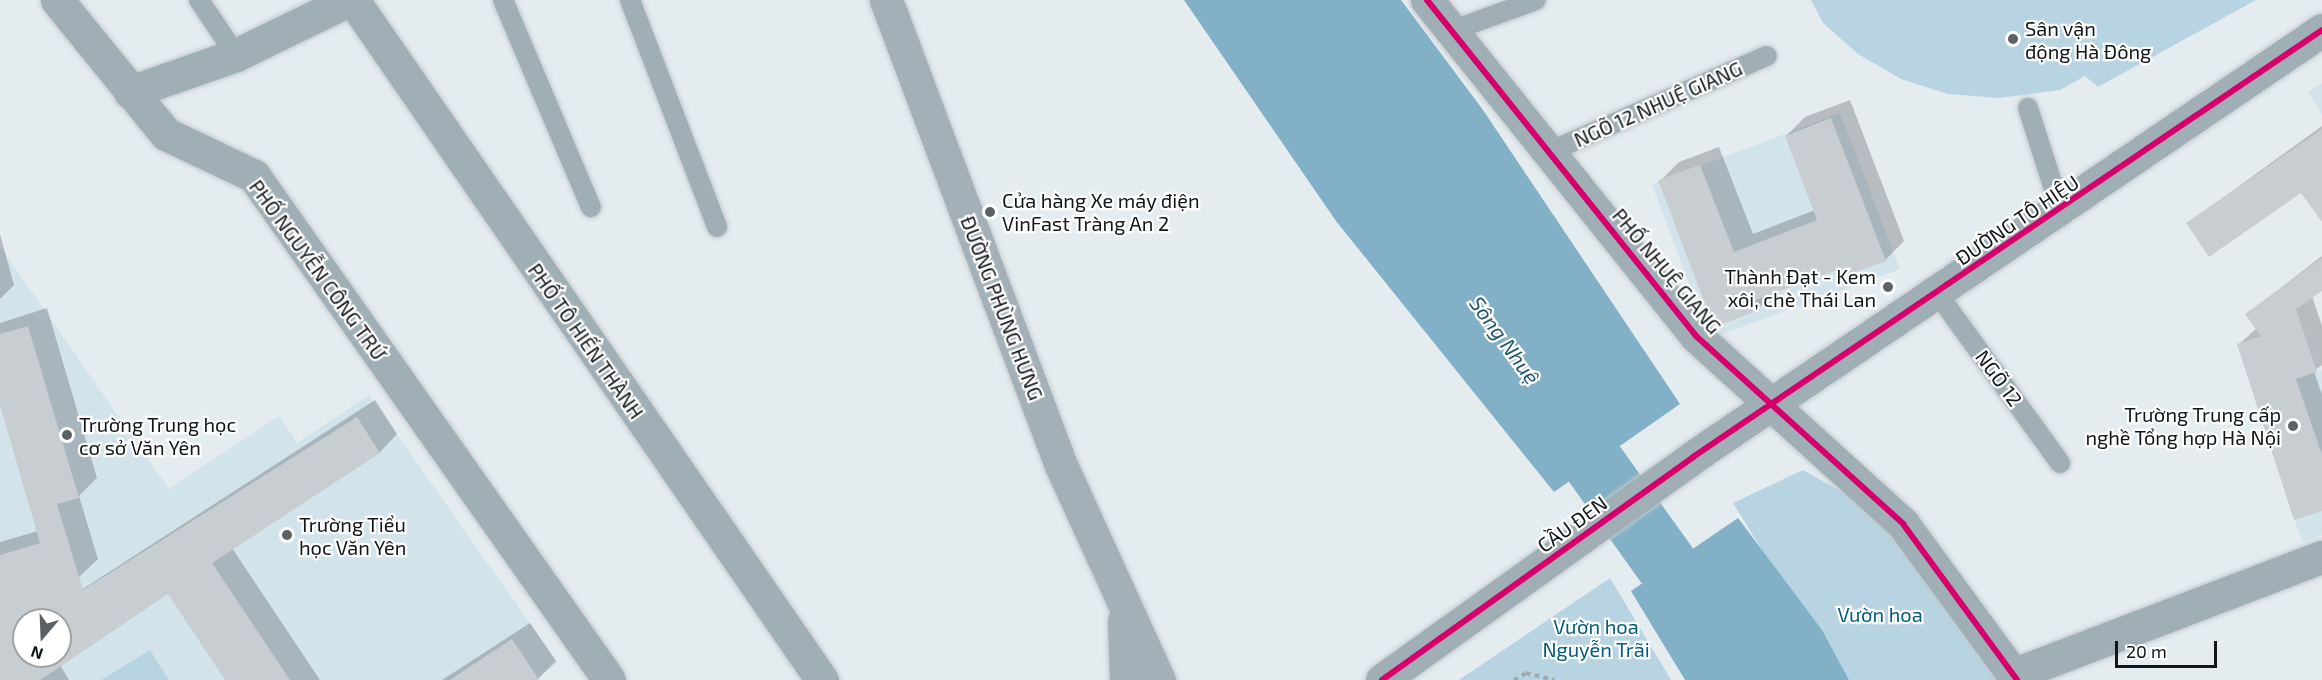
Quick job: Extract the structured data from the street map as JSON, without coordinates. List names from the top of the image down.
{
  "streets": {
    "main road": ["ĐƯỜNG PHÙNG HƯNG"],
    "street": [
      "ĐƯỜNG TÔ HIỆU",
      "PHỐ NGUYỄN CÔNG TRỨ",
      "PHỐ NHUỆ GIANG",
      "PHỐ TÔ HIẾN THÀNH",
      "CẦU ĐEN"
    ],
    "lane": ["NGÕ 12 NHUỆ GIANG", "NGÕ 12"]
  },
  "crossings": [
    ["NGÕ 12 NHUỆ GIANG", "PHỐ NHUỆ GIANG"],
    ["ĐƯỜNG TÔ HIỆU", "PHỐ NHUỆ GIANG"],
    ["ĐƯỜNG TÔ HIỆU", "NGÕ 12"],
    ["ĐƯỜNG TÔ HIỆU", "CẦU ĐEN"]
  ],
  "water": ["Sông Nhuệ"],
  "parks": ["Vườn hoa", "Vườn hoa Nguyễn Trãi"],
  "places": [
    "Sân vận động Hà Đông",
    "Cửa hàng Xe máy điện VinFast Tràng An 2",
    "Thành Đạt - Kem xôi, chè Thái Lan",
    "Trường Trung cấp nghề Tổng hợp Hà Nội",
    "Trường Trung học cơ sở Văn Yên",
    "Trường Tiểu học Văn Yên"
  ],
  "scale_bar": "20 m",
  "north": "bottom"
}
